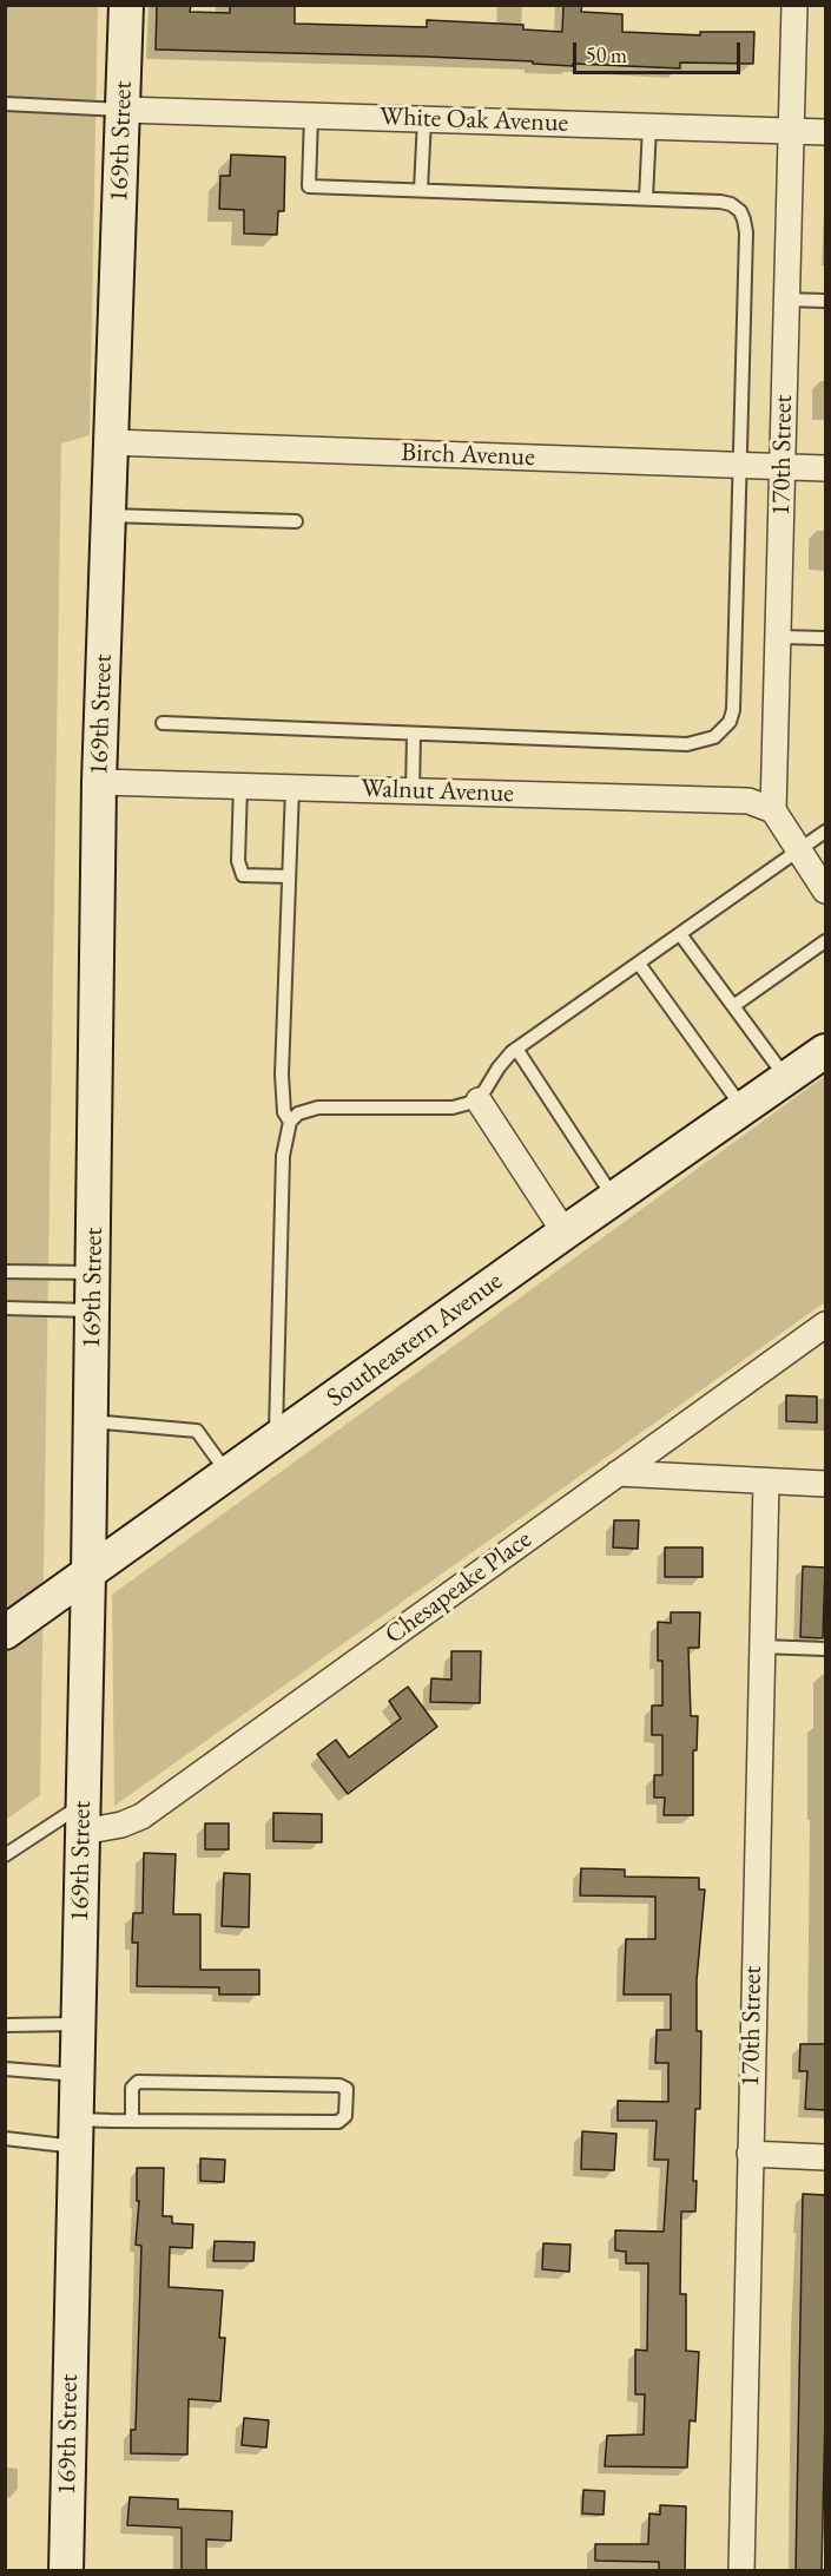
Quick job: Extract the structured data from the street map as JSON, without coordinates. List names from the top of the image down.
{
  "streets": {
    "street": [
      "White Oak Avenue",
      "169th Street",
      "Birch Avenue",
      "170th Street",
      "Walnut Avenue",
      "Southeastern Avenue",
      "Chesapeake Place"
    ]
  },
  "crossings": [
    ["White Oak Avenue", "169th Street"],
    ["White Oak Avenue", "170th Street"],
    ["169th Street", "Birch Avenue"],
    ["169th Street", "Walnut Avenue"],
    ["169th Street", "Southeastern Avenue"],
    ["169th Street", "Chesapeake Place"],
    ["Birch Avenue", "170th Street"],
    ["170th Street", "Walnut Avenue"]
  ],
  "scale_bar": "50 m"
}
